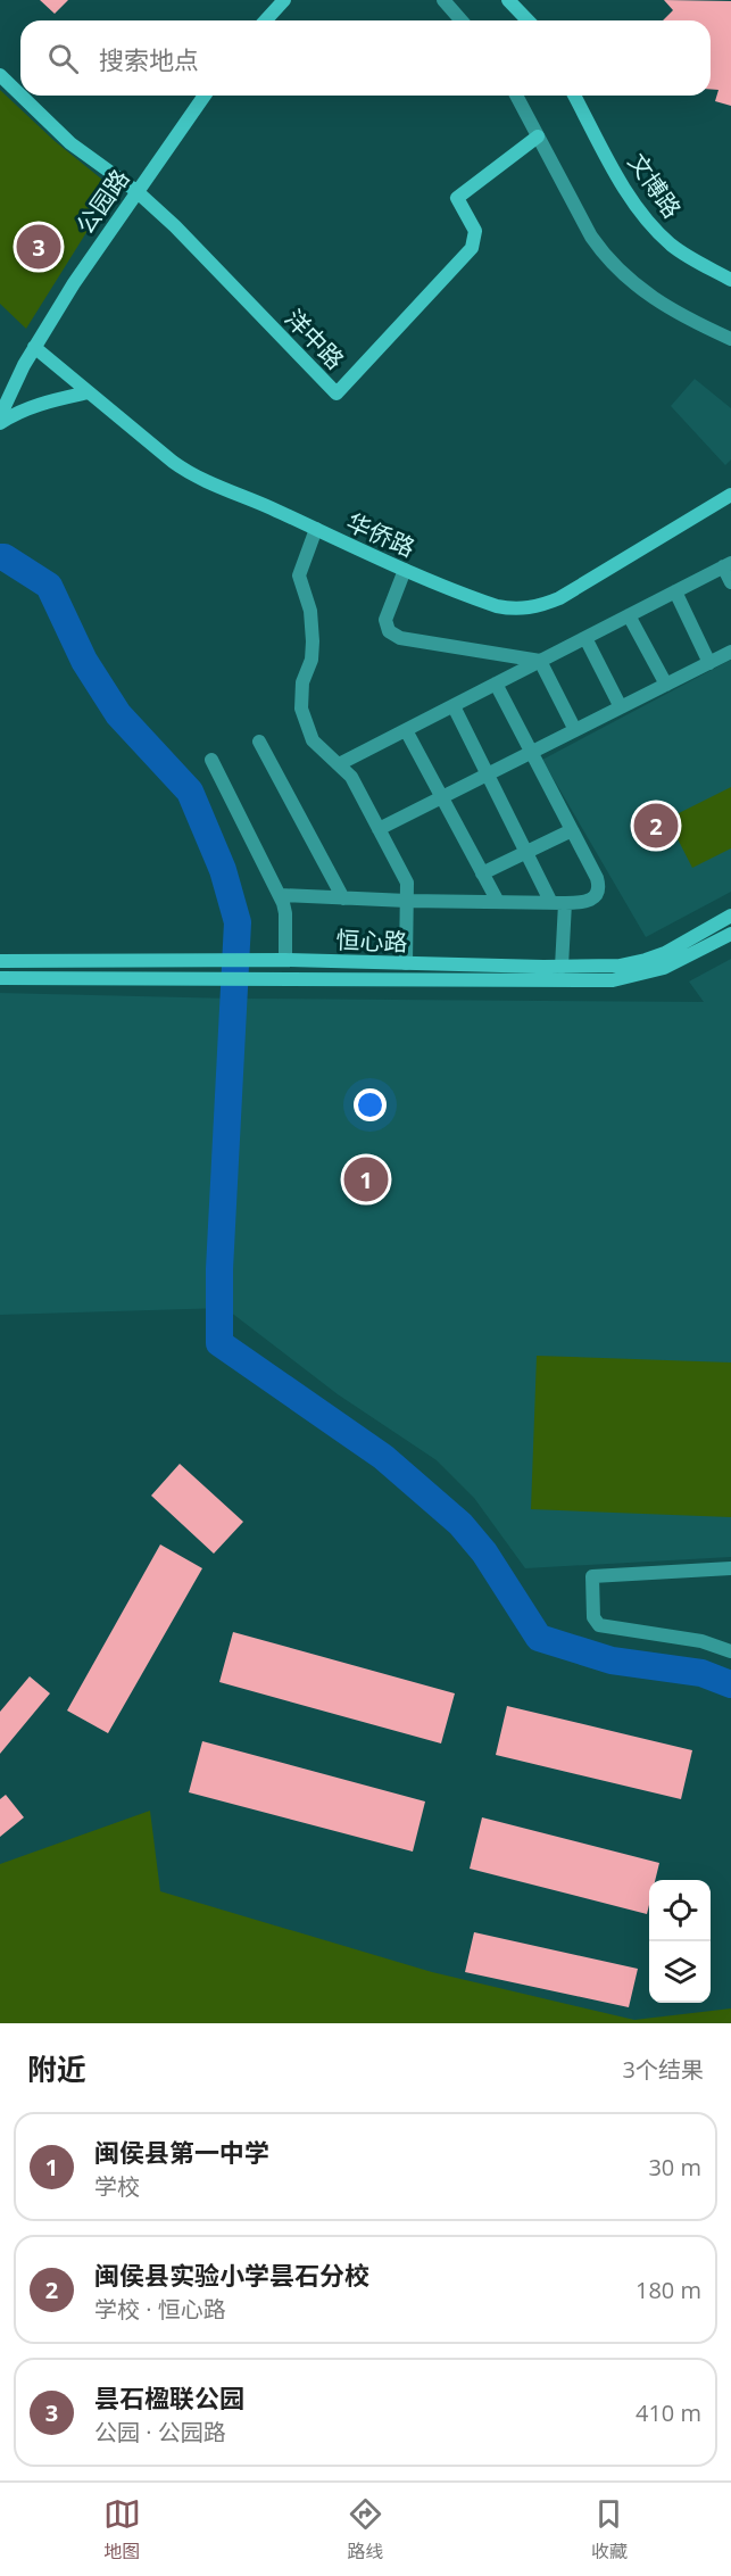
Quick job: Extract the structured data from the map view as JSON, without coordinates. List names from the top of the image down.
{
  "streets": {
    "street": [
      "文博路",
      "公园路",
      "洋中路",
      "华侨路",
      "恒心路"
    ]
  },
  "crossings": [
    ["公园路", "洋中路"],
    ["公园路", "华侨路"]
  ],
  "page": {
    "search": "搜索地点",
    "pins": ["3", "2", "1"],
    "heading": ["附近", "3个结果"],
    "list": [
      {
        "mark": "1",
        "name": "闽侯县第一中学",
        "note": "学校",
        "value": "30 m"
      },
      {
        "mark": "2",
        "name": "闽侯县实验小学昙石分校",
        "note": "学校 · 恒心路",
        "value": "180 m"
      },
      {
        "mark": "3",
        "name": "昙石楹联公园",
        "note": "公园 · 公园路",
        "value": "410 m"
      }
    ],
    "nav": ["地图", "路线", "收藏"]
  }
}
